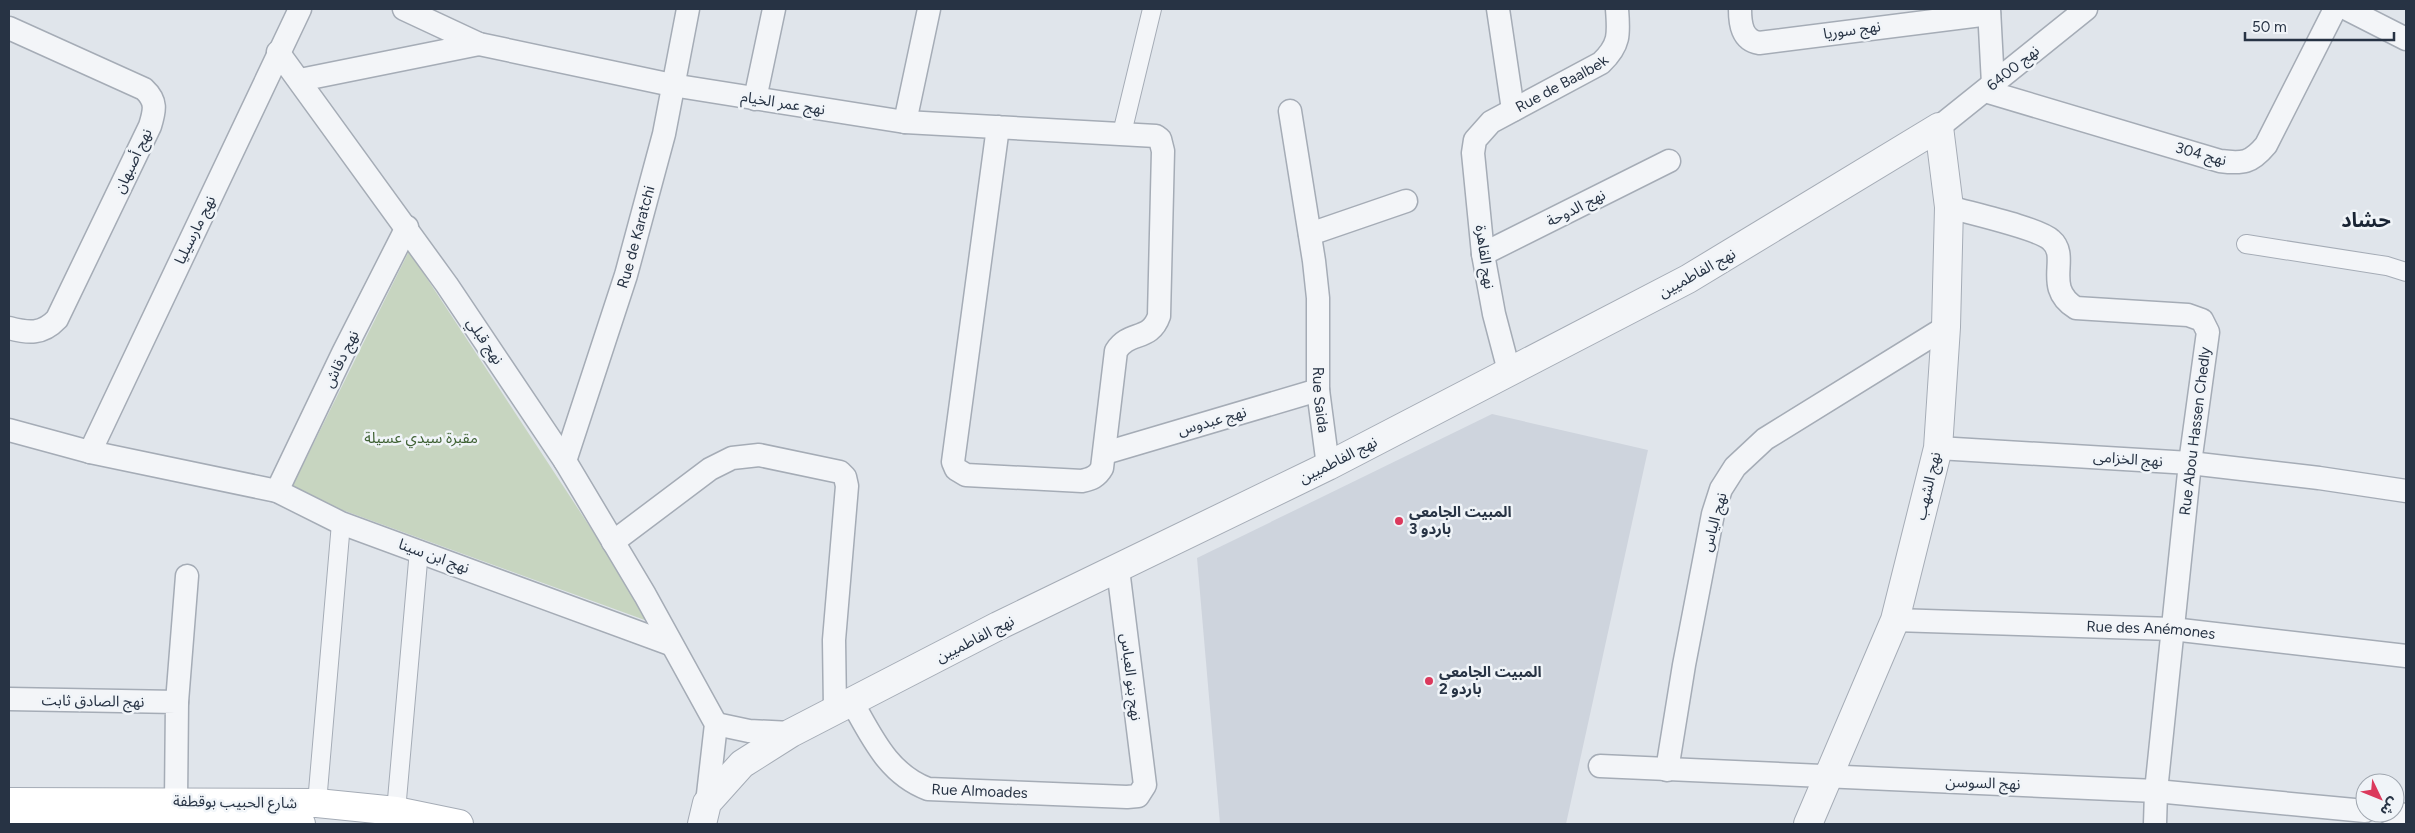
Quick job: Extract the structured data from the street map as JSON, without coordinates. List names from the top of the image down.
{
  "streets": {
    "main road": ["شارع الحبيب بوقطفة"],
    "street": [
      "نهج سوريا",
      "نهج 6400",
      "Rue de Baalbek",
      "نهج عمر الخيام",
      "نهج 304",
      "نهج أصبهان",
      "نهج الدوحة",
      "نهج مارسيليا",
      "Rue de Karatchi",
      "نهج القاهرة",
      "نهج الفاطميين",
      "نهج قبلي",
      "نهج دقاش",
      "Rue Saida",
      "نهج عبدوس",
      "Rue Abou Hassen Chedly",
      "نهج الخزامى",
      "نهج الشهب",
      "نهج الياس",
      "نهج ابن سينا",
      "Rue des Anémones",
      "نهج بنو العباس",
      "نهج الصادق ثابت",
      "نهج السوسن",
      "Rue Almoades"
    ]
  },
  "crossings": [
    ["نهج 6400", "نهج 304"],
    ["نهج 6400", "نهج الفاطميين"],
    ["نهج 6400", "نهج الشهب"],
    ["Rue de Baalbek", "نهج القاهرة"],
    ["نهج عمر الخيام", "Rue de Karatchi"],
    ["نهج عمر الخيام", "نهج عبدوس"],
    ["نهج الدوحة", "نهج القاهرة"],
    ["نهج مارسيليا", "نهج قبلي"],
    ["نهج مارسيليا", "نهج ابن سينا"],
    ["Rue de Karatchi", "نهج قبلي"],
    ["نهج القاهرة", "نهج الفاطميين"],
    ["نهج الفاطميين", "Rue Saida"],
    ["نهج الفاطميين", "نهج الشهب"],
    ["نهج الفاطميين", "نهج بنو العباس"],
    ["نهج الفاطميين", "Rue Almoades"],
    ["نهج قبلي", "نهج دقاش"],
    ["نهج قبلي", "نهج ابن سينا"],
    ["نهج دقاش", "نهج ابن سينا"],
    ["Rue Saida", "نهج عبدوس"],
    ["Rue Abou Hassen Chedly", "نهج الخزامى"],
    ["Rue Abou Hassen Chedly", "نهج الشهب"],
    ["Rue Abou Hassen Chedly", "Rue des Anémones"],
    ["Rue Abou Hassen Chedly", "نهج السوسن"],
    ["نهج الخزامى", "نهج الشهب"],
    ["نهج الشهب", "نهج الياس"],
    ["نهج الشهب", "Rue des Anémones"],
    ["نهج الشهب", "نهج السوسن"],
    ["نهج الياس", "نهج السوسن"],
    ["نهج بنو العباس", "Rue Almoades"]
  ],
  "districts": ["حشاد"],
  "parks": ["مقبرة سيدي عسيلة"],
  "places": ["المبيت الجامعي باردو 3", "المبيت الجامعي باردو 2"],
  "scale_bar": "50 m",
  "north": "bottom right"
}
